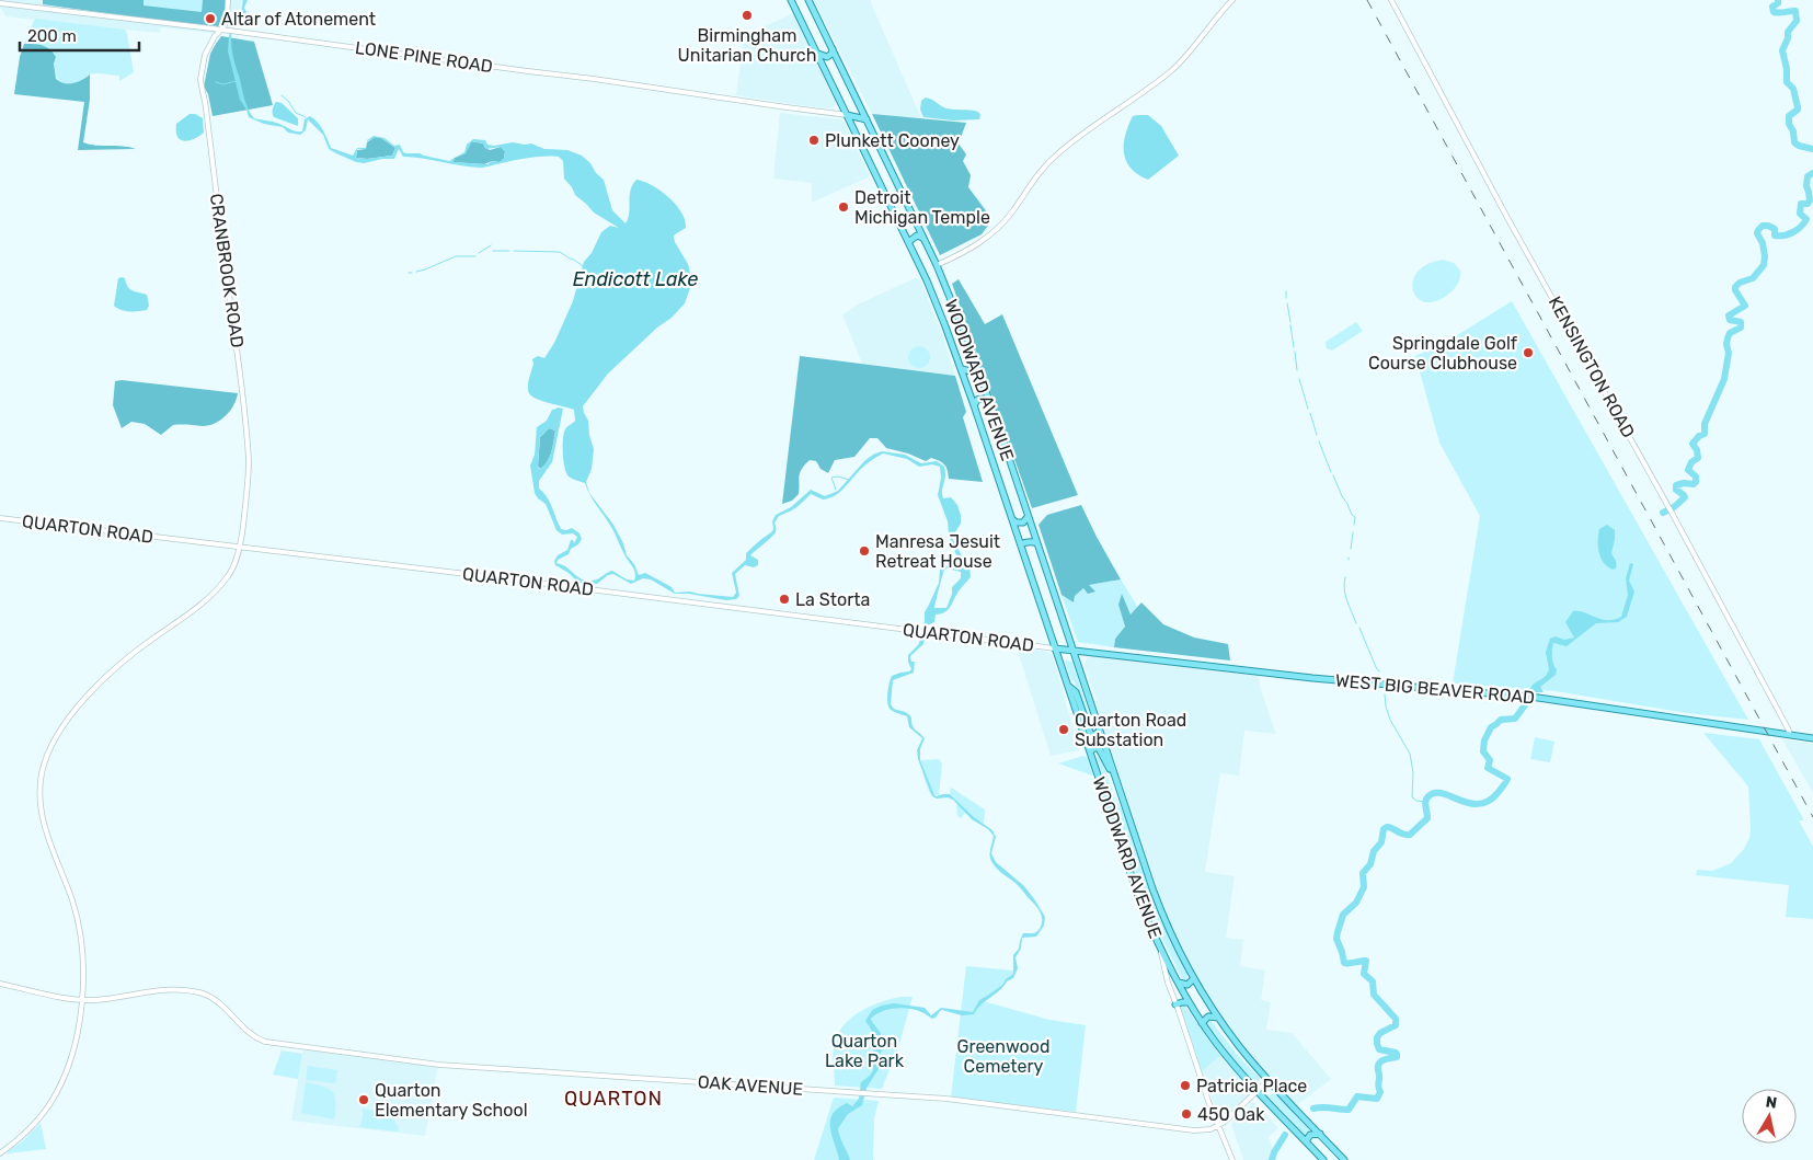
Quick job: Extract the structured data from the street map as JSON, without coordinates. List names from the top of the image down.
{
  "streets": {
    "main road": ["WOODWARD AVENUE", "WEST BIG BEAVER ROAD"],
    "street": [
      "LONE PINE ROAD",
      "CRANBROOK ROAD",
      "KENSINGTON ROAD",
      "QUARTON ROAD",
      "OAK AVENUE"
    ]
  },
  "crossings": [
    ["LONE PINE ROAD", "CRANBROOK ROAD"],
    ["LONE PINE ROAD", "WOODWARD AVENUE"],
    ["CRANBROOK ROAD", "QUARTON ROAD"],
    ["CRANBROOK ROAD", "OAK AVENUE"],
    ["KENSINGTON ROAD", "WEST BIG BEAVER ROAD"],
    ["WOODWARD AVENUE", "QUARTON ROAD"],
    ["WOODWARD AVENUE", "WEST BIG BEAVER ROAD"],
    ["WOODWARD AVENUE", "OAK AVENUE"],
    ["QUARTON ROAD", "WEST BIG BEAVER ROAD"]
  ],
  "districts": ["QUARTON"],
  "water": ["Endicott Lake"],
  "parks": ["Quarton Lake Park", "Greenwood Cemetery"],
  "places": [
    "Birmingham Unitarian Church",
    "Altar of Atonement",
    "Plunkett Cooney",
    "Detroit Michigan Temple",
    "Springdale Golf Course Clubhouse",
    "Manresa Jesuit Retreat House",
    "La Storta",
    "Quarton Road Substation",
    "Patricia Place",
    "Quarton Elementary School",
    "450 Oak"
  ],
  "scale_bar": "200 m",
  "north": "top"
}
